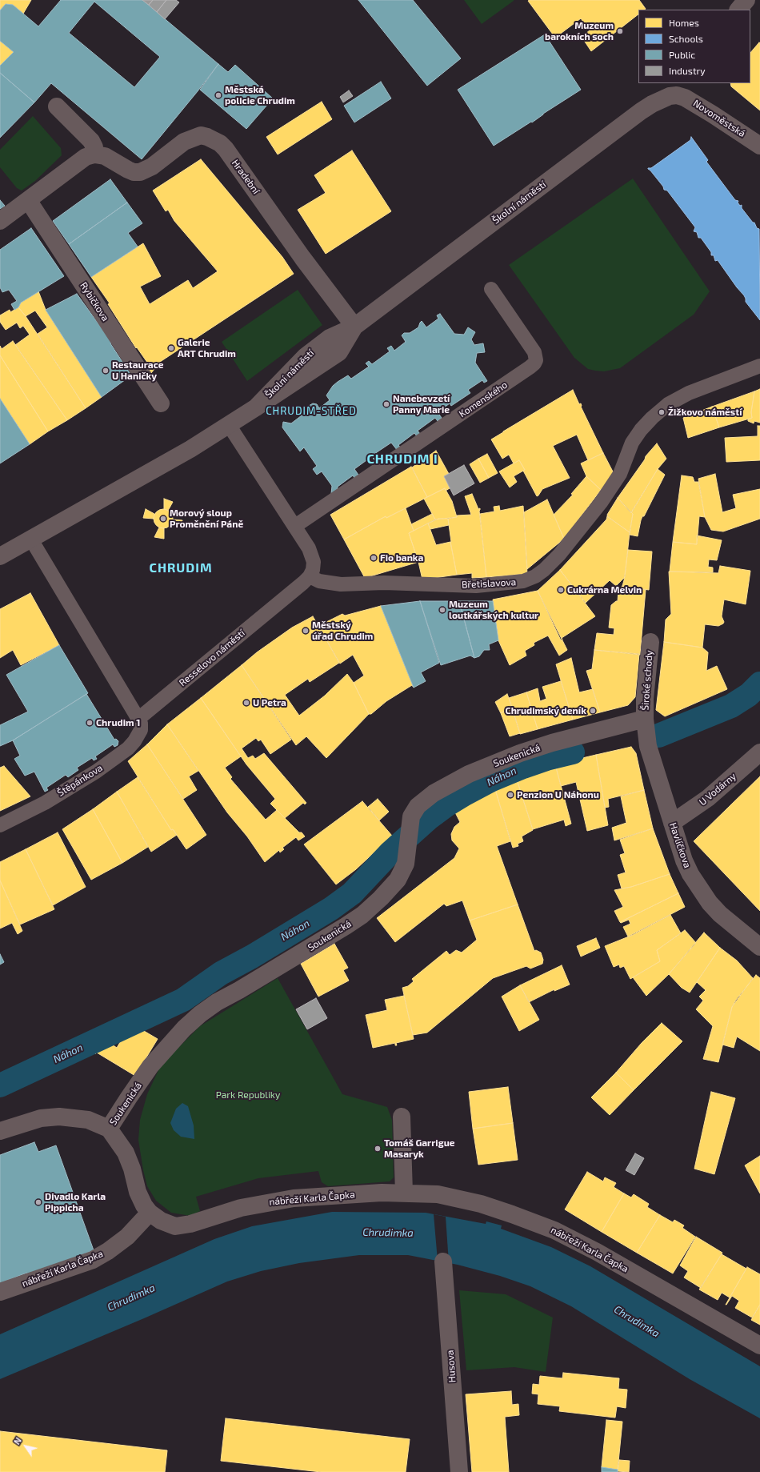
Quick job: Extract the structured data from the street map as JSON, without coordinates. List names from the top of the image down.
{
  "streets": {
    "street": [
      "Novoměstská",
      "Hradební",
      "Školní náměstí",
      "Rybičkova",
      "Komenského",
      "Břetislavova",
      "Resselovo náměstí",
      "Široké schody",
      "Soukenická",
      "Štěpánkova",
      "U Vodárny",
      "Havlíčkova",
      "nábřeží Karla Čapka",
      "Husova"
    ]
  },
  "crossings": [
    ["Novoměstská", "Školní náměstí"],
    ["Hradební", "Školní náměstí"],
    ["Břetislavova", "Resselovo náměstí"],
    ["Resselovo náměstí", "Štěpánkova"],
    ["Široké schody", "Soukenická"],
    ["Široké schody", "Havlíčkova"],
    ["Soukenická", "Havlíčkova"],
    ["Soukenická", "nábřeží Karla Čapka"],
    ["U Vodárny", "Havlíčkova"]
  ],
  "districts": ["CHRUDIM-STŘED", "CHRUDIM I", "CHRUDIM"],
  "water": ["Náhon", "Chrudimka"],
  "parks": ["Park Republiky"],
  "places": [
    "Muzeum barokních soch",
    "Městská policie Chrudim",
    "Galerie ART Chrudim",
    "Restaurace U Haničky",
    "Nanebevzetí Panny Marie",
    "Žižkovo náměstí",
    "Morový sloup Proměnění Páně",
    "Fio banka",
    "Cukrárna Melvin",
    "Muzeum loutkářských kultur",
    "Městský úřad Chrudim",
    "U Petra",
    "Chrudimský deník",
    "Chrudim 1",
    "Penzion U Náhonu",
    "Tomáš Garrigue Masaryk",
    "Divadlo Karla Pippicha"
  ],
  "legend": [
    "Homes",
    "Schools",
    "Public",
    "Industry"
  ],
  "north": "top left"
}
